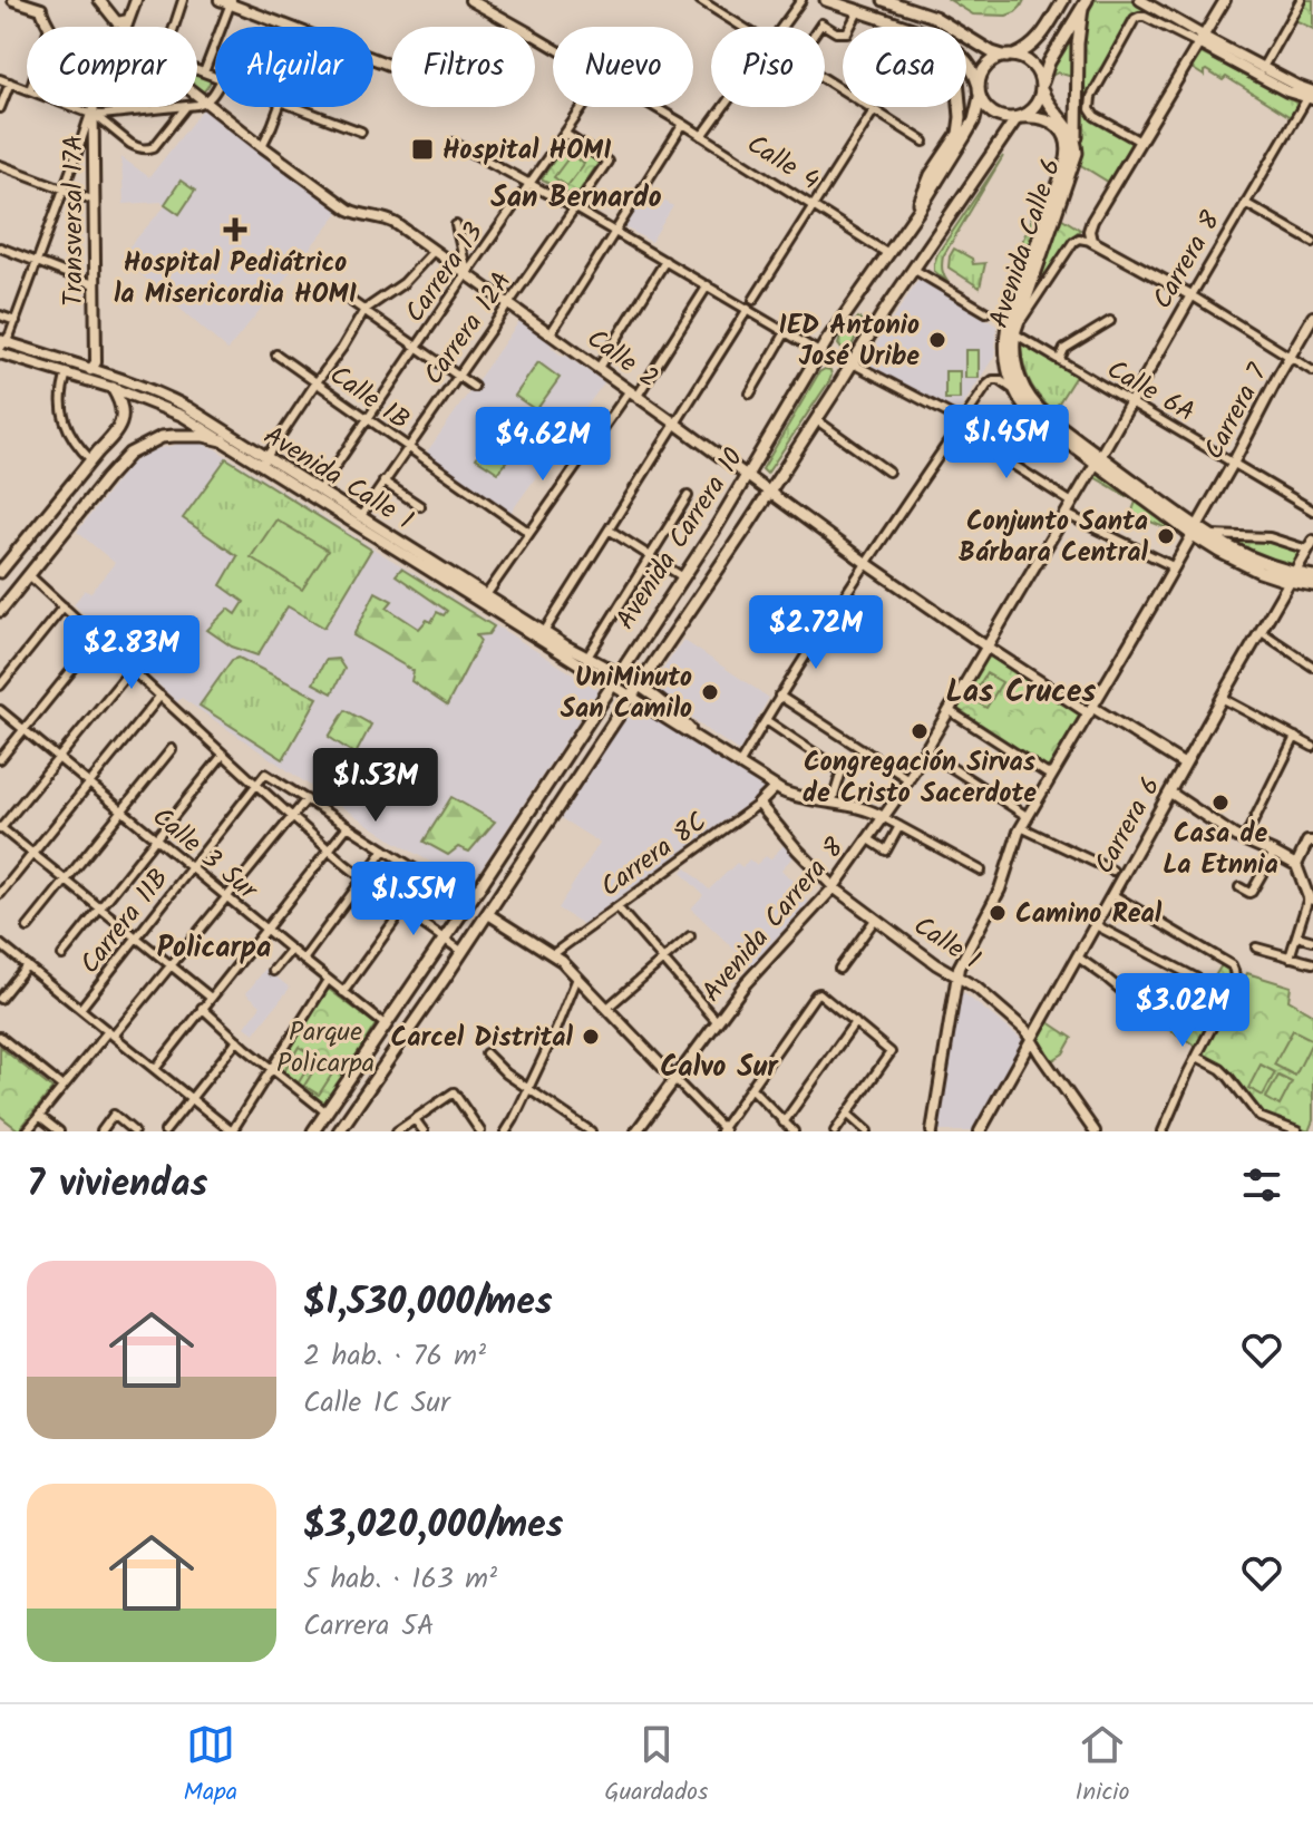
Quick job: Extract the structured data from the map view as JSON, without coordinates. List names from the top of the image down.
{
  "streets": {
    "main road": ["Avenida Calle 6", "Avenida Carrera 10"],
    "street": [
      "Calle 4",
      "Transversal 17A",
      "Carrera 8",
      "Carrera 13",
      "Carrera 12A",
      "Calle 2",
      "Calle 6A",
      "Calle 1B",
      "Carrera 7",
      "Avenida Calle 1",
      "Carrera 6",
      "Calle 3 Sur",
      "Carrera 8C",
      "Avenida Carrera 8",
      "Carrera 11B",
      "Calle 1"
    ]
  },
  "crossings": [
    ["Calle 4", "Avenida Carrera 10"],
    ["Transversal 17A", "Avenida Calle 1"],
    ["Avenida Calle 6", "Carrera 8"],
    ["Avenida Calle 6", "Calle 6A"],
    ["Avenida Calle 6", "Carrera 7"],
    ["Avenida Calle 6", "Avenida Carrera 10"],
    ["Avenida Calle 6", "Carrera 6"],
    ["Avenida Calle 6", "Avenida Carrera 8"],
    ["Carrera 8", "Calle 6A"],
    ["Carrera 8", "Avenida Carrera 8"],
    ["Carrera 13", "Carrera 12A"],
    ["Carrera 13", "Calle 2"],
    ["Carrera 13", "Calle 1B"],
    ["Carrera 13", "Avenida Calle 1"],
    ["Carrera 12A", "Calle 2"],
    ["Carrera 12A", "Calle 1B"],
    ["Carrera 12A", "Avenida Calle 1"],
    ["Calle 2", "Carrera 7"],
    ["Calle 2", "Avenida Carrera 10"],
    ["Calle 2", "Carrera 6"],
    ["Calle 2", "Avenida Carrera 8"],
    ["Calle 6A", "Carrera 7"],
    ["Carrera 7", "Calle 1"],
    ["Avenida Calle 1", "Avenida Carrera 10"],
    ["Avenida Carrera 10", "Calle 3 Sur"],
    ["Carrera 6", "Calle 1"],
    ["Calle 3 Sur", "Carrera 11B"],
    ["Carrera 8C", "Calle 1"],
    ["Avenida Carrera 8", "Calle 1"]
  ],
  "districts": [
    "San Bernardo",
    "Las Cruces",
    "Policarpa",
    "Calvo Sur"
  ],
  "parks": ["Parque Policarpa"],
  "places": {
    "transit": ["Hospital HOMI"],
    "health": ["Hospital Pediátrico la Misericordia HOMI"],
    "other": [
      "IED Antonio José Uribe",
      "Conjunto Santa Bárbara Central",
      "UniMinuto San Camilo",
      "Congregación Sirvas de Cristo Sacerdote",
      "Casa de La Etnnia",
      "Camino Real",
      "Carcel Distrital"
    ]
  },
  "page": {
    "chip": [
      "Comprar",
      "Alquilar",
      "Filtros",
      "Nuevo",
      "Piso",
      "Casa"
    ],
    "price": [
      "$1.45M",
      "$4.62M",
      "$2.72M",
      "$2.83M",
      "$1.53M",
      "$1.55M",
      "$3.02M"
    ],
    "heading": "7 viviendas",
    "list": [
      {
        "name": "$1,530,000/mes",
        "note": "2 hab. · 76 m² · Calle 1C Sur"
      },
      {
        "name": "$3,020,000/mes",
        "note": "5 hab. · 163 m² · Carrera 5A"
      }
    ],
    "tabs": ["Mapa", "Guardados", "Inicio"]
  }
}
